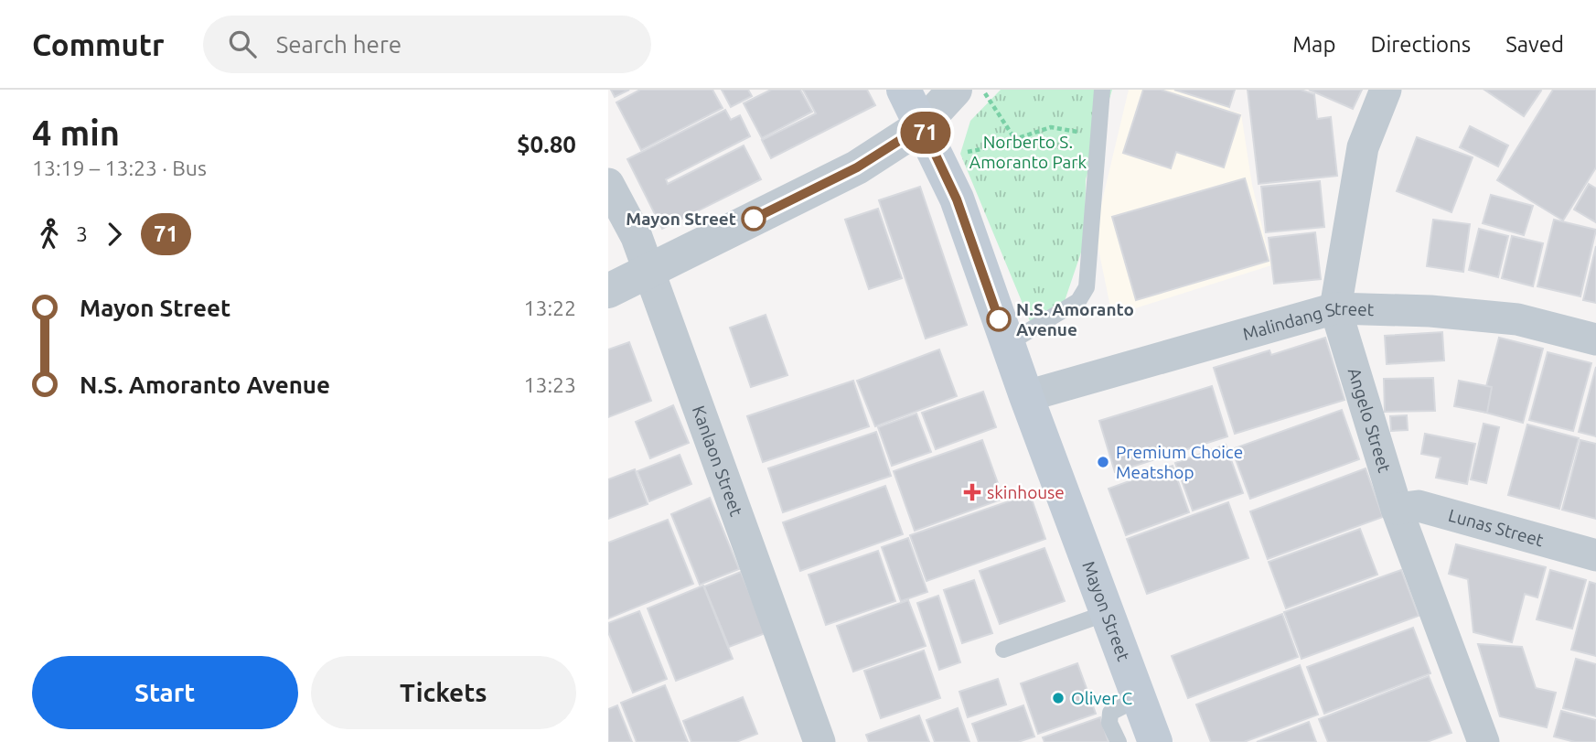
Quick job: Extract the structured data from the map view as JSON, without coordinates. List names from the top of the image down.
{
  "streets": {
    "main road": ["Mayon Street"],
    "street": [
      "Malindang Street",
      "Angelo Street",
      "Kanlaon Street",
      "Lunas Street"
    ]
  },
  "crossings": [
    ["Malindang Street", "Angelo Street"],
    ["Malindang Street", "Mayon Street"],
    ["Angelo Street", "Lunas Street"]
  ],
  "parks": ["Norberto S. Amoranto Park"],
  "places": {
    "other": [
      "Mayon Street",
      "N.S. Amoranto Avenue",
      "Premium Choice Meatshop",
      "Oliver C"
    ],
    "health": ["skinhouse"]
  },
  "lines": ["bus line 71"],
  "page": {
    "header": "Commutr",
    "search": "Search here",
    "nav": ["Map", "Directions", "Saved"],
    "heading": ["4 min", "13:19 – 13:23 · Bus", "$0.80"],
    "on_map": "71",
    "legs": ["3", "71"],
    "list": [
      {
        "name": "Mayon Street",
        "value": "13:22"
      },
      {
        "name": "N.S. Amoranto Avenue",
        "value": "13:23"
      }
    ],
    "buttons": ["Start", "Tickets"]
  }
}
